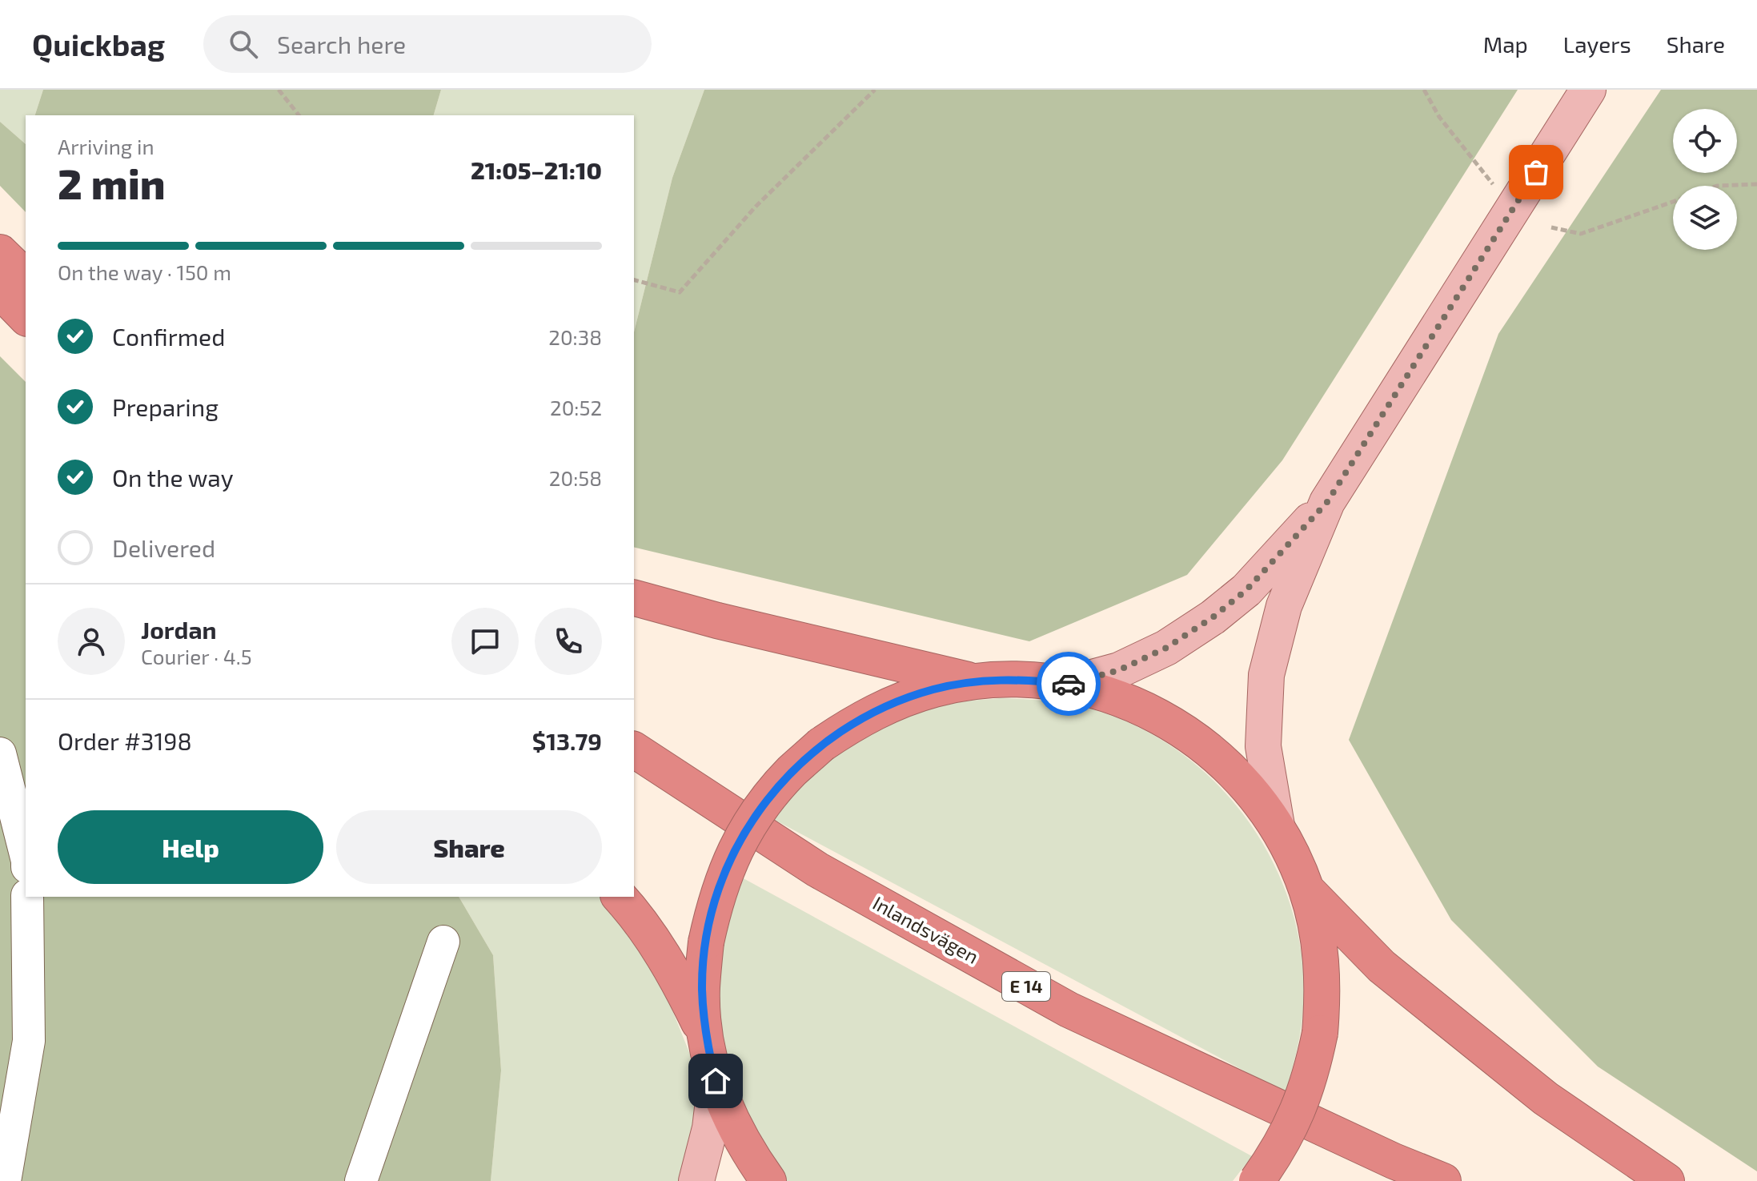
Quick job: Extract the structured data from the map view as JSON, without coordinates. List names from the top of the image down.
{
  "streets": {
    "highway": ["Inlandsvägen", "E 14"]
  },
  "page": {
    "header": "Quickbag",
    "search": "Search here",
    "nav": ["Map", "Layers", "Share"],
    "heading": ["2 min", "Arriving in", "21:05–21:10"],
    "panel": [
      "Jordan",
      "Courier · 4.5",
      "Order #3198",
      "$13.79"
    ],
    "bar": "On the way · 150 m",
    "list": [
      ["Confirmed", "20:38"],
      ["Preparing", "20:52"],
      ["On the way", "20:58"],
      "Delivered"
    ],
    "buttons": ["Help", "Share"]
  }
}
